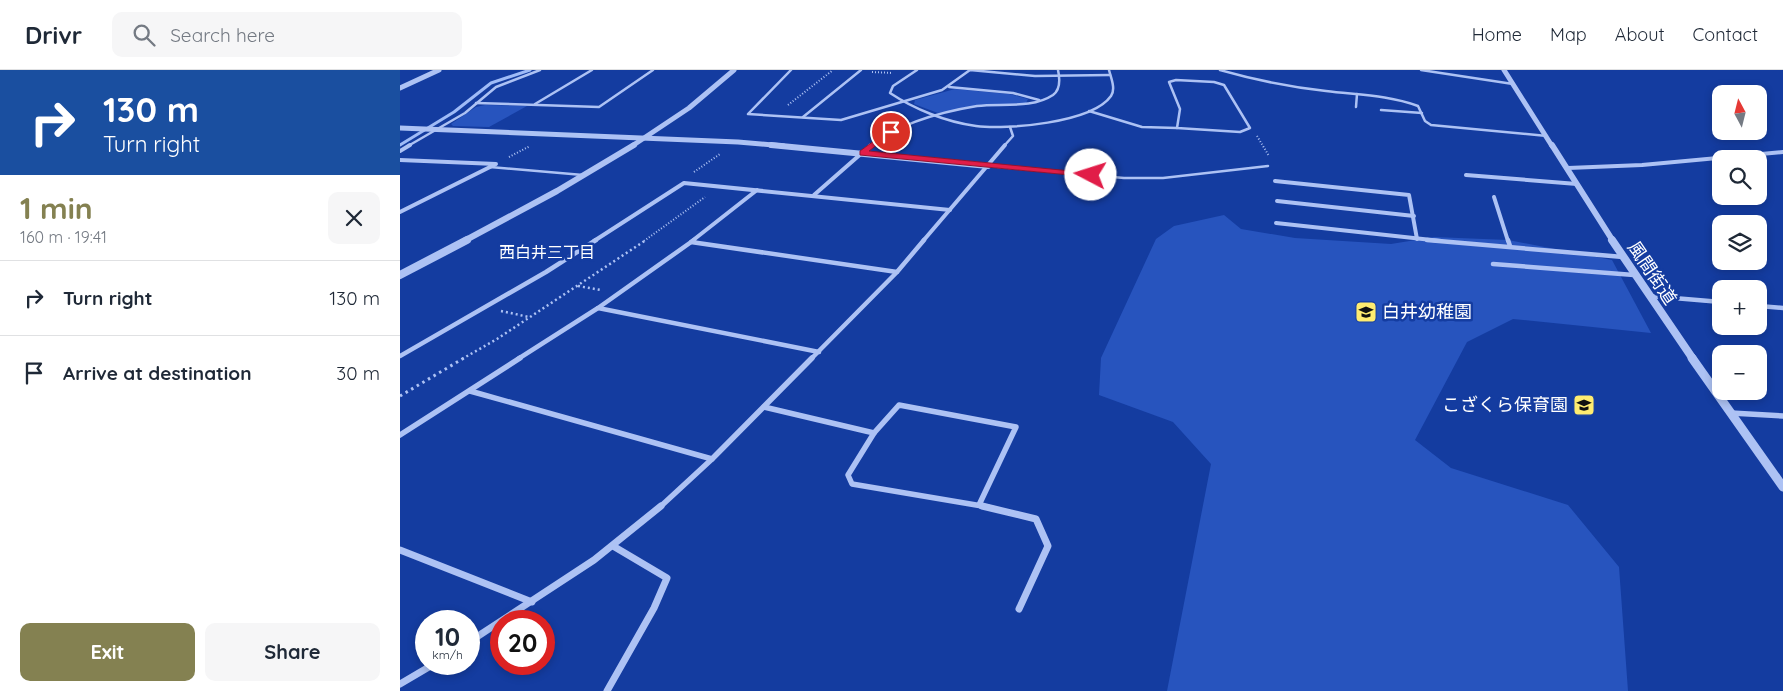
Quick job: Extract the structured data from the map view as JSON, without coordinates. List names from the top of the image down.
{
  "streets": {
    "street": ["風間街道"]
  },
  "districts": ["西白井三丁目"],
  "places": {
    "school or university": ["白井幼稚園", "こざくら保育園"]
  },
  "north": "top",
  "page": {
    "header": "Drivr",
    "search": "Search here",
    "nav": [
      "Home",
      "Map",
      "About",
      "Contact"
    ],
    "turn": ["130 m", "Turn right"],
    "map_buttons": ["+", "−"],
    "heading": ["1 min", "160 m · 19:41"],
    "list": [
      {
        "name": "Turn right",
        "value": "130 m"
      },
      {
        "name": "Arrive at destination",
        "value": "30 m"
      }
    ],
    "speed": "10 km/h",
    "limit": "20",
    "buttons": ["Exit", "Share"]
  }
}
